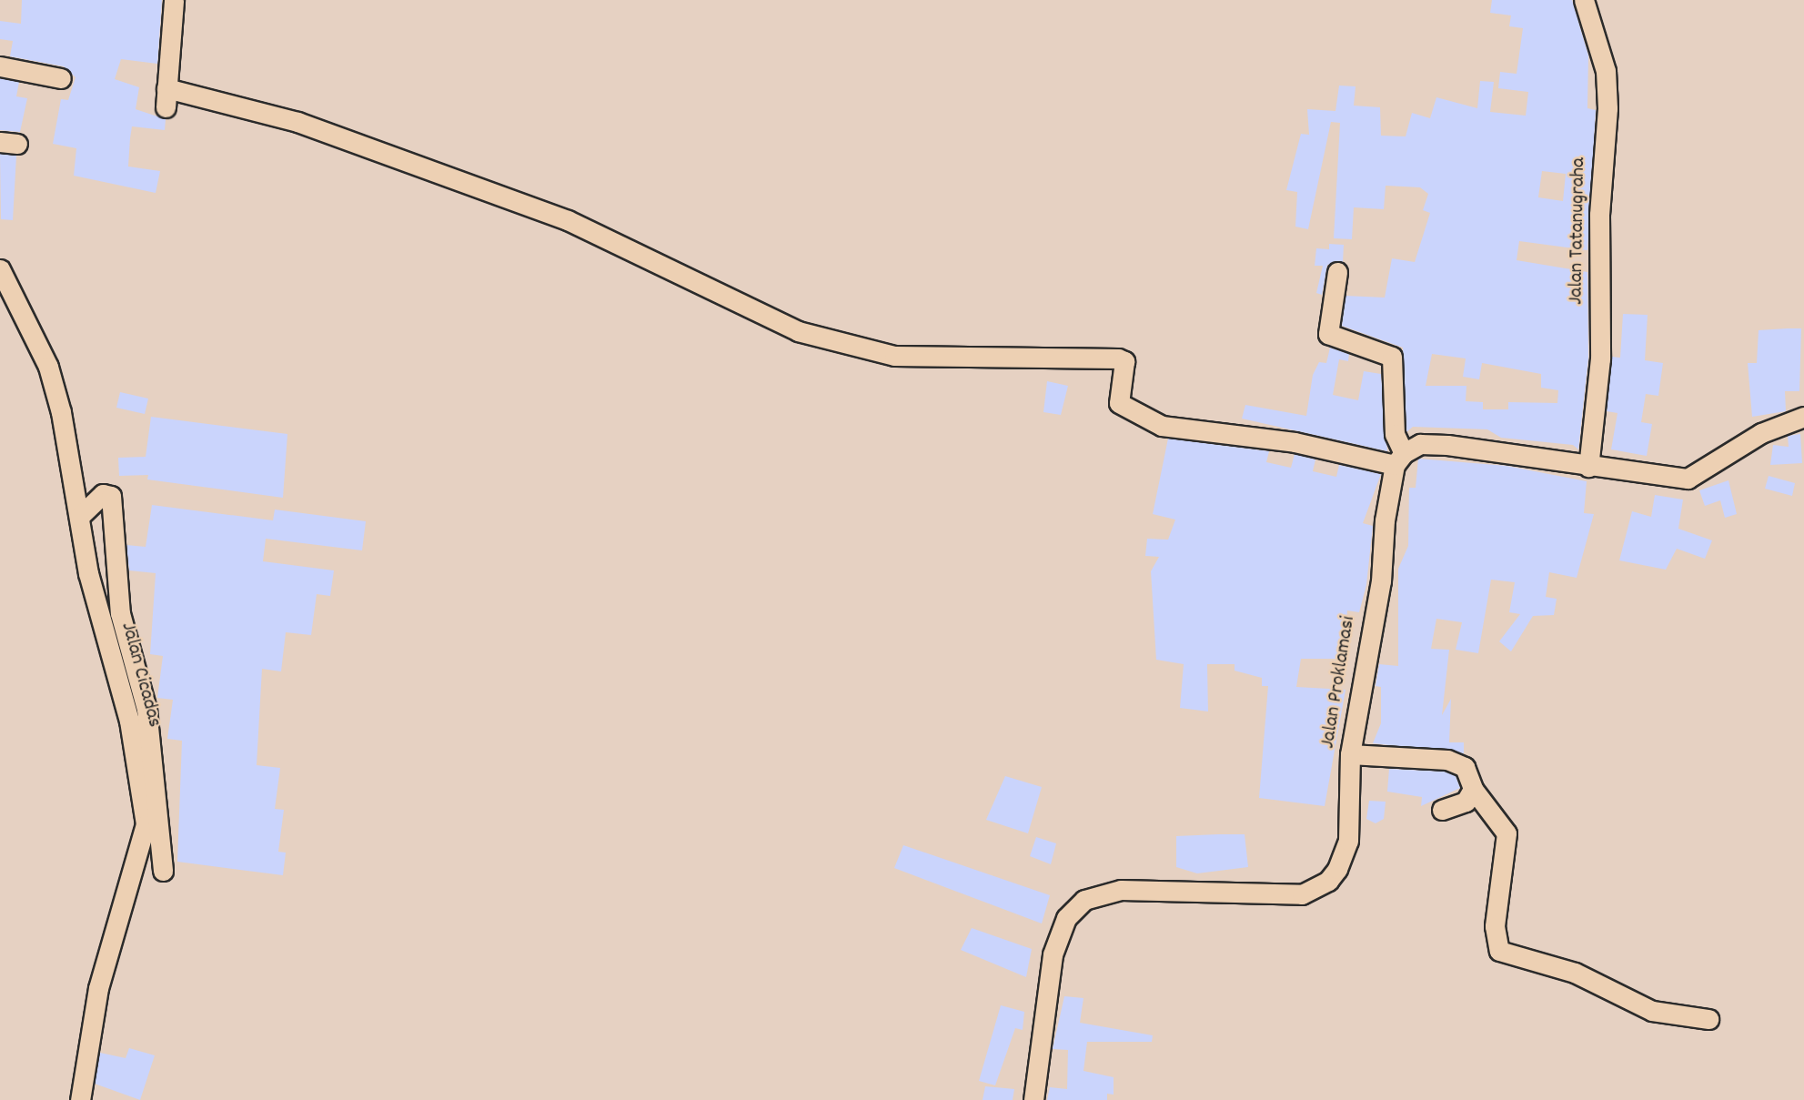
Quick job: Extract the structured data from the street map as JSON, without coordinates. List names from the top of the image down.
{
  "streets": {
    "street": ["Jalan Tatanugraha", "Jalan Cicadas", "Jalan Proklamasi"]
  }
}
